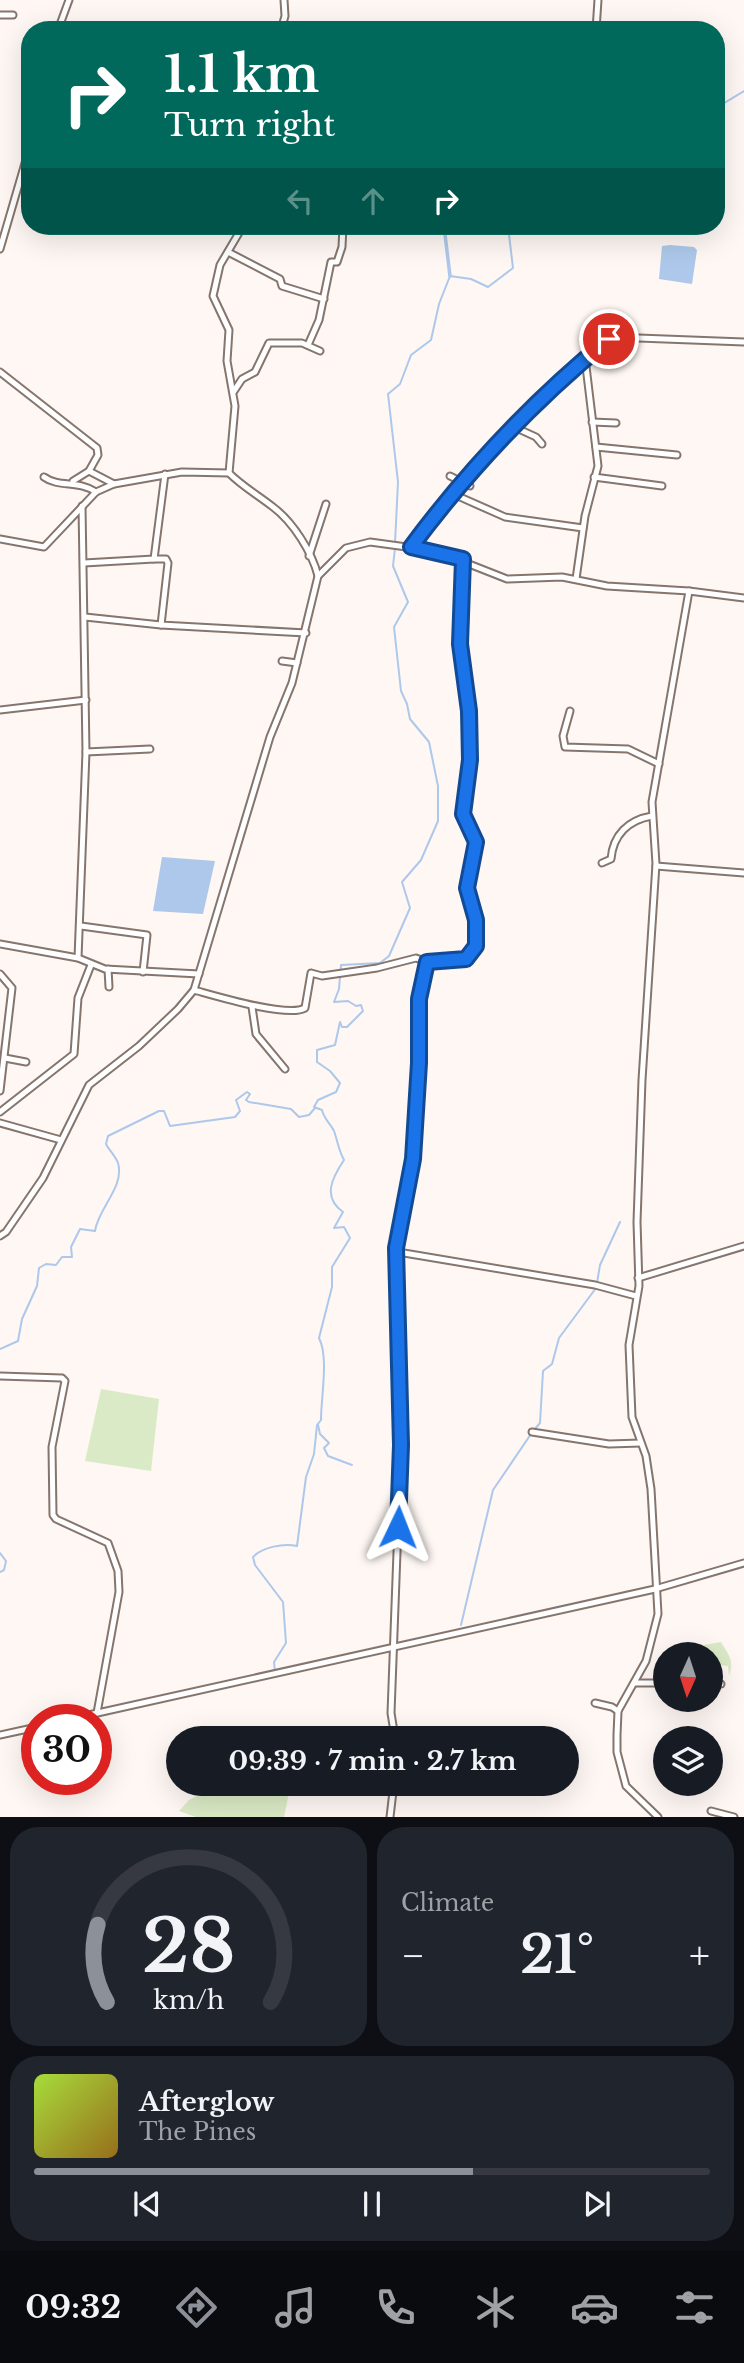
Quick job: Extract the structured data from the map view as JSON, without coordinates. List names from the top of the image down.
{
  "north": "bottom",
  "page": {
    "turn": ["1.1 km", "Turn right"],
    "limit": "30",
    "trip": "09:39 · 7 min · 2.7 km",
    "tile": "Climate",
    "heat": ["−", "21°", "+"],
    "song": ["Afterglow", "The Pines"],
    "tabs": "09:32",
    "gauge": ["28", "km/h"]
  }
}
